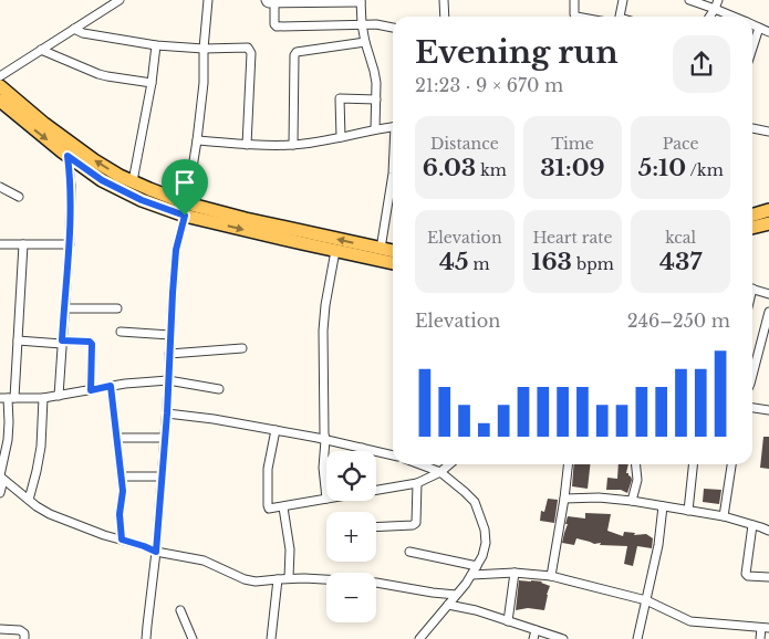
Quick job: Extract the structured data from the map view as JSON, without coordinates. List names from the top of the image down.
{
  "page": {
    "heading": ["Evening run", "21:23 · 9 × 670 m"],
    "stats": [
      ["Distance", "6.03 km"],
      ["Time", "31:09"],
      ["Pace", "5:10 /km"],
      ["Elevation", "45 m"],
      ["Heart rate", "163 bpm"],
      ["kcal", "437"]
    ],
    "chart": ["Elevation", "246–250 m"],
    "map_buttons": ["+", "−"]
  }
}
